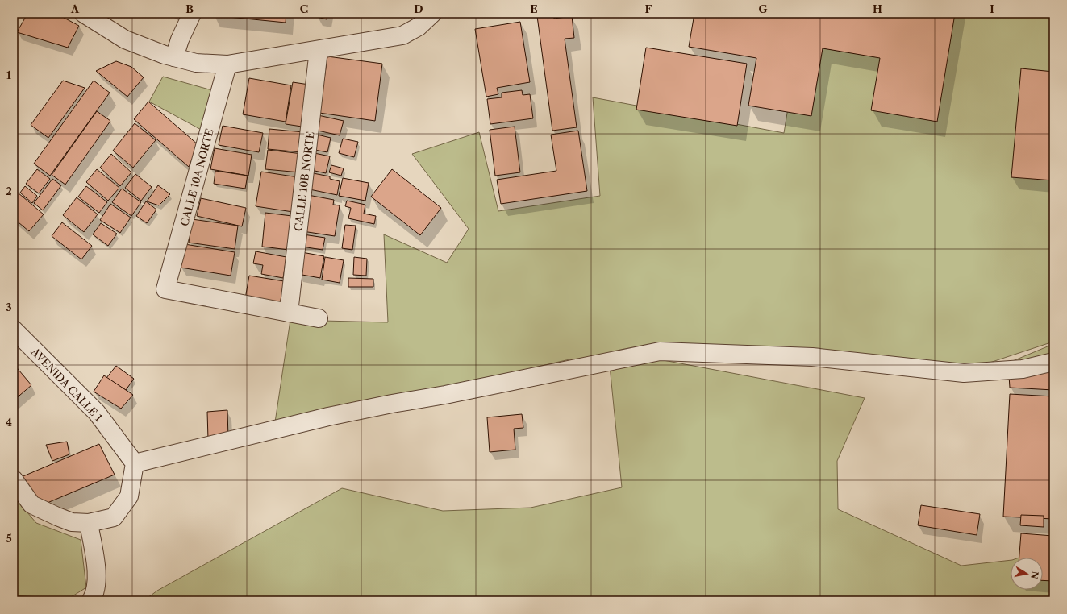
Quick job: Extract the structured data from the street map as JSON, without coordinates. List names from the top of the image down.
{
  "streets": {
    "street": ["CALLE 10A NORTE", "CALLE 10B NORTE", "AVENIDA CALLE 1"]
  },
  "crossings": [
    ["CALLE 10A NORTE", "CALLE 10B NORTE"]
  ],
  "north": "right",
  "grid": {
    "columns": [
      "A",
      "B",
      "C",
      "D",
      "E",
      "F",
      "G",
      "H",
      "I"
    ],
    "rows": [
      "1",
      "2",
      "3",
      "4",
      "5"
    ]
  }
}
